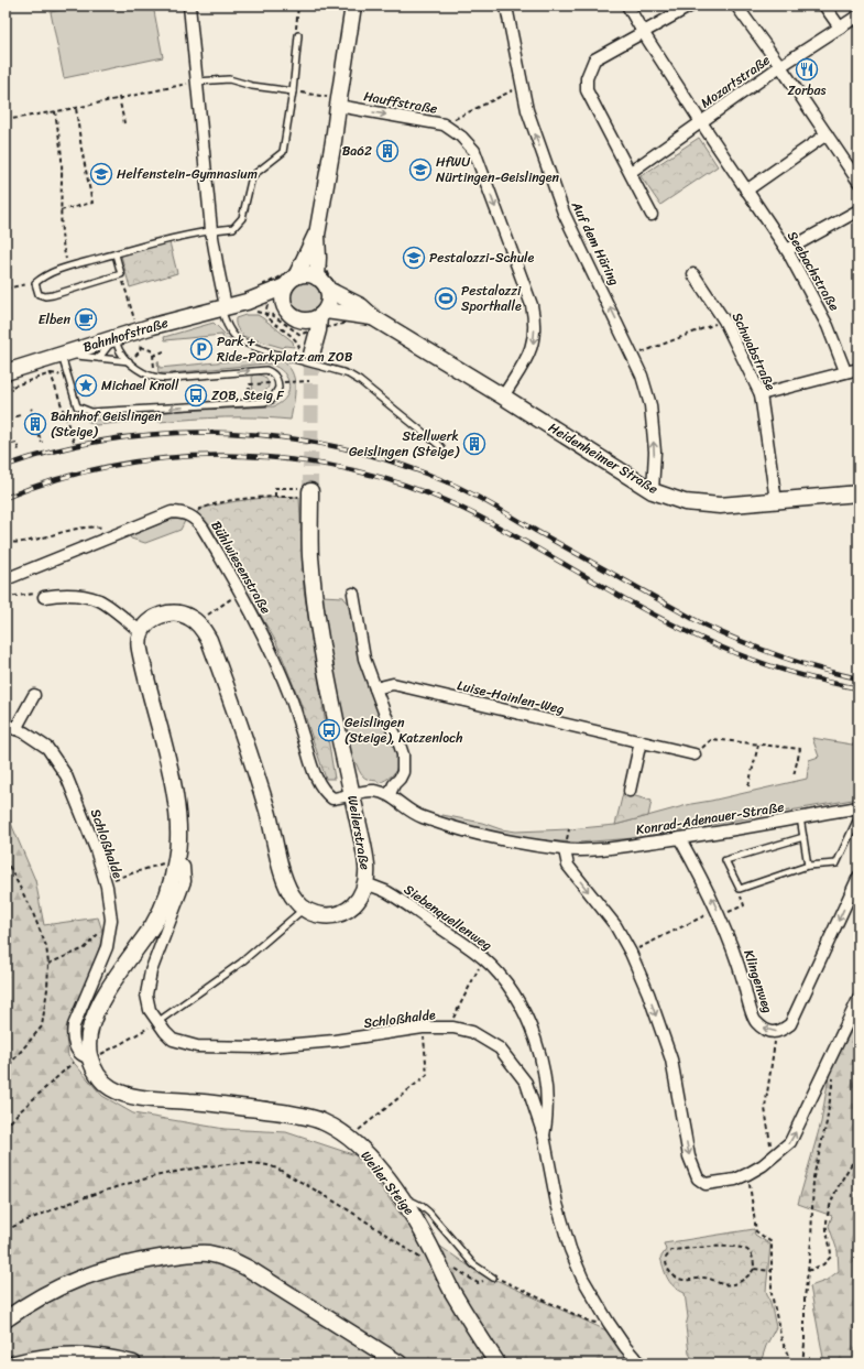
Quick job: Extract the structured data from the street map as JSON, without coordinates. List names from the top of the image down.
{
  "streets": {
    "street": [
      "Mozartstraße",
      "Hauffstraße",
      "Auf dem Häring",
      "Seebachstraße",
      "Bahnhofstraße",
      "Schwabstraße",
      "Heidenheimer Straße",
      "Bühlwiesenstraße",
      "Luise-Hainlen-Weg",
      "Konrad-Adenauer-Straße",
      "Weilerstraße",
      "Schloßhalde",
      "Siebenquellenweg",
      "Klingenweg",
      "Weiler Steige"
    ]
  },
  "crossings": [
    ["Mozartstraße", "Seebachstraße"],
    ["Hauffstraße", "Heidenheimer Straße"],
    ["Auf dem Häring", "Heidenheimer Straße"],
    ["Bahnhofstraße", "Heidenheimer Straße"],
    ["Schwabstraße", "Heidenheimer Straße"],
    ["Bühlwiesenstraße", "Weilerstraße"],
    ["Konrad-Adenauer-Straße", "Klingenweg"],
    ["Weilerstraße", "Siebenquellenweg"],
    ["Schloßhalde", "Siebenquellenweg"],
    ["Schloßhalde", "Weiler Steige"]
  ],
  "one_way": ["Hauffstraße", "Auf dem Häring"],
  "places": {
    "restaurant": ["Zorbas"],
    "building": ["Ba62", "Bahnhof Geislingen (Steige)", "Stellwerk Geislingen (Steige)"],
    "school or university": ["HfWU Nürtingen-Geislingen", "Helfenstein-Gymnasium", "Pestalozzi-Schule"],
    "sports": ["Pestalozzi Sporthalle"],
    "cafe": ["Elben"],
    "parking": ["Park + Ride-Parkplatz am ZOB"],
    "place": ["Michael Knoll"],
    "bus stop": ["ZOB, Steig F", "Geislingen (Steige), Katzenloch"]
  }
}
